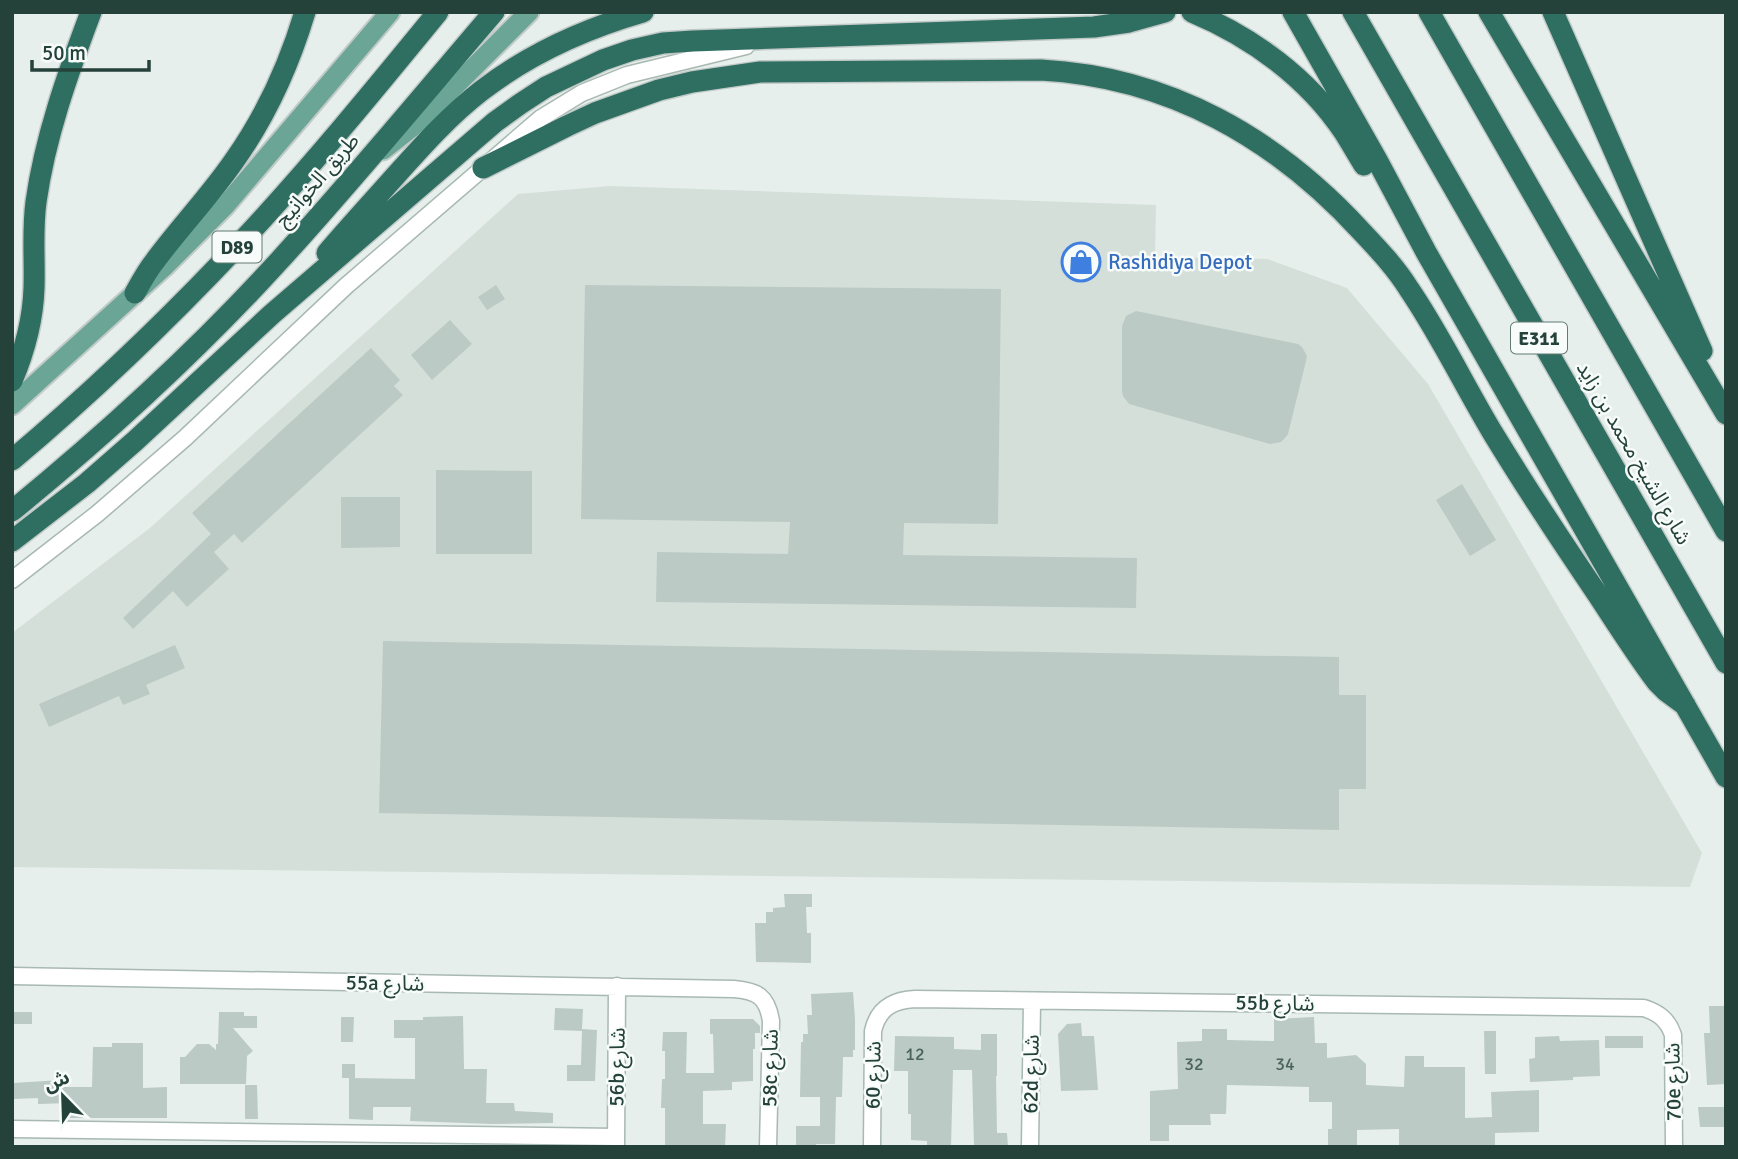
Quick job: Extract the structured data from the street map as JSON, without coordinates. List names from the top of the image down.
{
  "streets": {
    "highway": [
      "طريق الخوانيج",
      "D89",
      "E311",
      "شارع الشيخ محمد بن زايد"
    ],
    "street": [
      "55a شارع",
      "55b شارع",
      "56b شارع",
      "58c شارع",
      "62d شارع",
      "شارع 60",
      "70e شارع"
    ]
  },
  "crossings": [
    ["55a شارع", "56b شارع"],
    ["55a شارع", "58c شارع"],
    ["55b شارع", "62d شارع"],
    ["55b شارع", "شارع 60"],
    ["55b شارع", "70e شارع"]
  ],
  "places": {
    "shop": ["Rashidiya Depot"]
  },
  "house_numbers": ["12", "32", "34"],
  "scale_bar": "50 m",
  "north": "top left"
}
